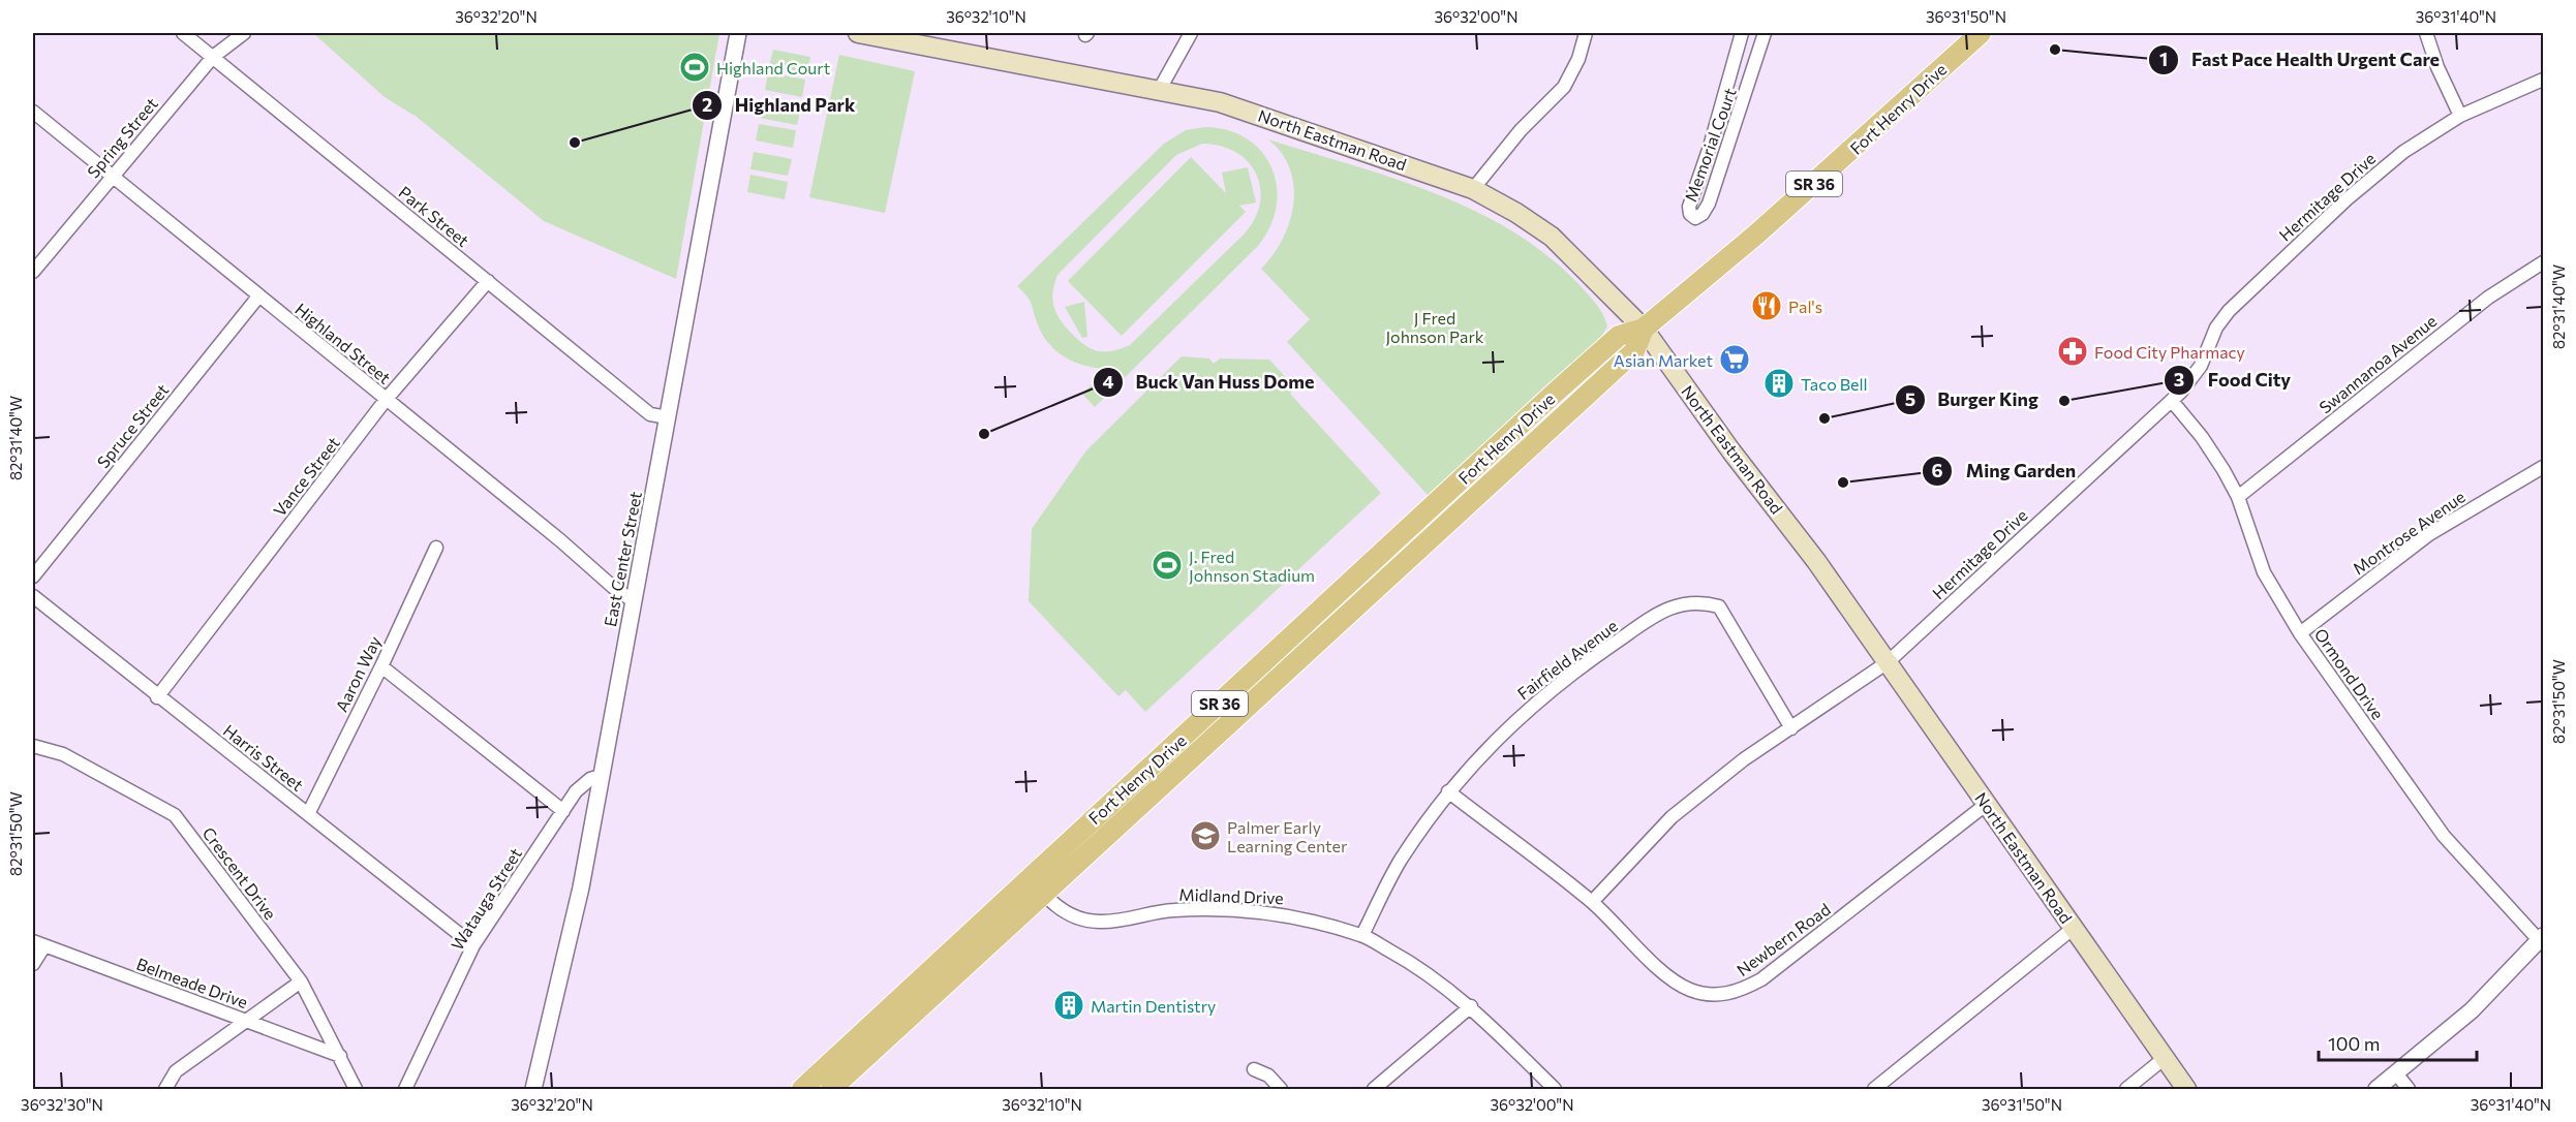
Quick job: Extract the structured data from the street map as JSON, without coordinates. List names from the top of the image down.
{
  "streets": {
    "main road": ["Fort Henry Drive", "North Eastman Road", "SR 36"],
    "street": [
      "Spring Street",
      "Memorial Court",
      "Hermitage Drive",
      "Park Street",
      "Highland Street",
      "Swannanoa Avenue",
      "Spruce Street",
      "Vance Street",
      "Montrose Avenue",
      "East Center Street",
      "Fairfield Avenue",
      "Aaron Way",
      "Ormond Drive",
      "Harris Street",
      "Crescent Drive",
      "Midland Drive",
      "Watauga Street",
      "Newbern Road",
      "Belmeade Drive"
    ]
  },
  "crossings": [
    ["Fort Henry Drive", "North Eastman Road"],
    ["Fort Henry Drive", "Midland Drive"],
    ["Spring Street", "Park Street"],
    ["Spring Street", "Highland Street"],
    ["North Eastman Road", "Hermitage Drive"],
    ["North Eastman Road", "Newbern Road"],
    ["Hermitage Drive", "Fairfield Avenue"],
    ["Hermitage Drive", "Ormond Drive"],
    ["Hermitage Drive", "Newbern Road"],
    ["Park Street", "Vance Street"],
    ["Park Street", "East Center Street"],
    ["Highland Street", "Spruce Street"],
    ["Highland Street", "Vance Street"],
    ["Highland Street", "East Center Street"],
    ["Swannanoa Avenue", "Ormond Drive"],
    ["Vance Street", "Harris Street"],
    ["Montrose Avenue", "Ormond Drive"],
    ["East Center Street", "Watauga Street"],
    ["Fairfield Avenue", "Midland Drive"],
    ["Fairfield Avenue", "Newbern Road"],
    ["Aaron Way", "Harris Street"],
    ["Harris Street", "Watauga Street"],
    ["Crescent Drive", "Belmeade Drive"]
  ],
  "parks": ["J Fred Johnson Park"],
  "places": {
    "other": [
      "Fast Pace Health Urgent Care",
      "Highland Park",
      "Food City",
      "Burger King",
      "Buck Van Huss Dome",
      "Ming Garden"
    ],
    "sports": ["Highland Court", "J. Fred Johnson Stadium"],
    "restaurant": ["Pal's"],
    "pharmacy": ["Food City Pharmacy"],
    "supermarket": ["Asian Market"],
    "building": ["Taco Bell", "Martin Dentistry"],
    "school or university": ["Palmer Early Learning Center"]
  },
  "scale_bar": "100 m",
  "coordinates": [
    "36°32'20\"N",
    "36°32'10\"N",
    "36°32'00\"N",
    "36°31'50\"N",
    "36°31'40\"N",
    "82°31'40\"W",
    "82°31'50\"W",
    "36°32'30\"N"
  ]
}
